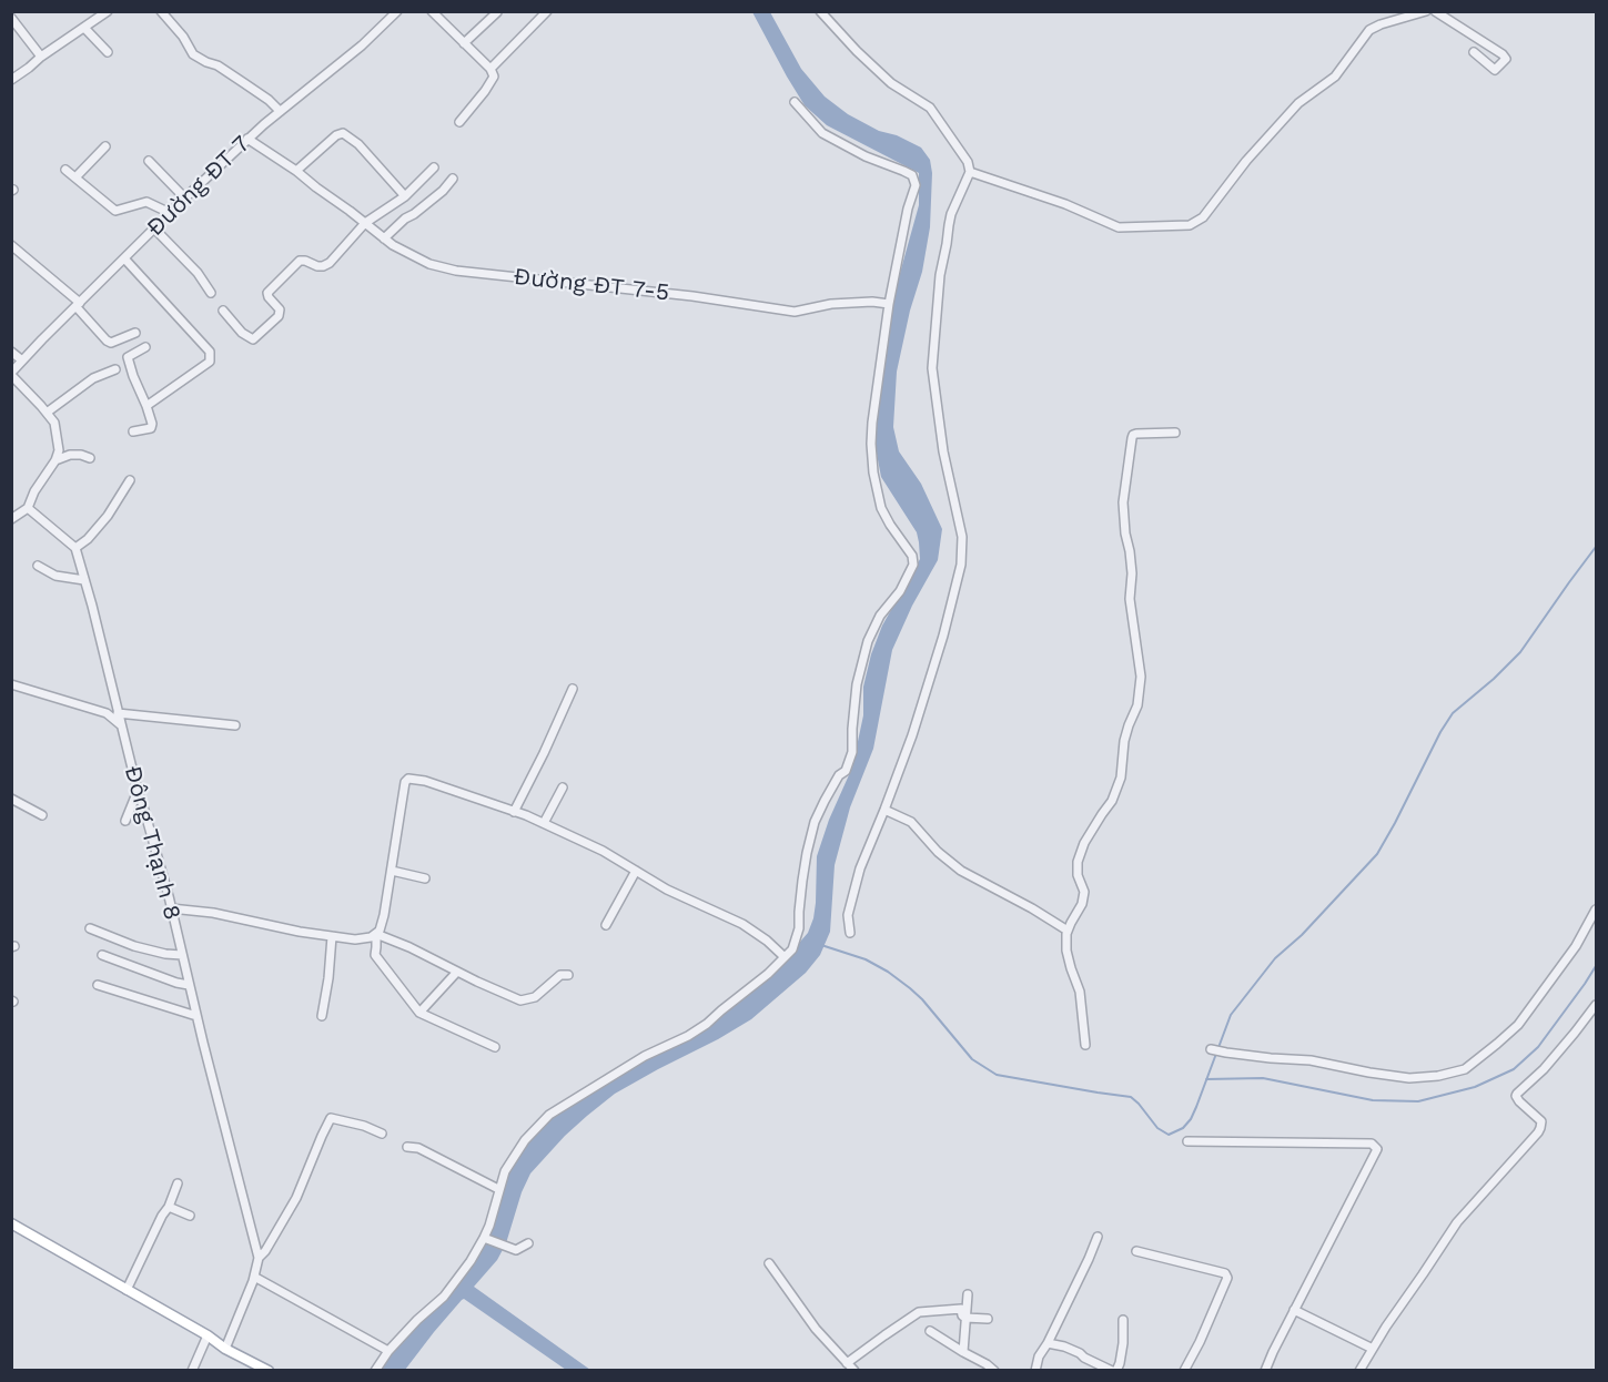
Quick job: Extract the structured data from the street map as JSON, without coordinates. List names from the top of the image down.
{
  "streets": {
    "street": ["Đường ĐT 7", "Đường ĐT 7-5", "Đông Thạnh 8"]
  },
  "crossings": [
    ["Đường ĐT 7", "Đường ĐT 7-5"]
  ]
}
